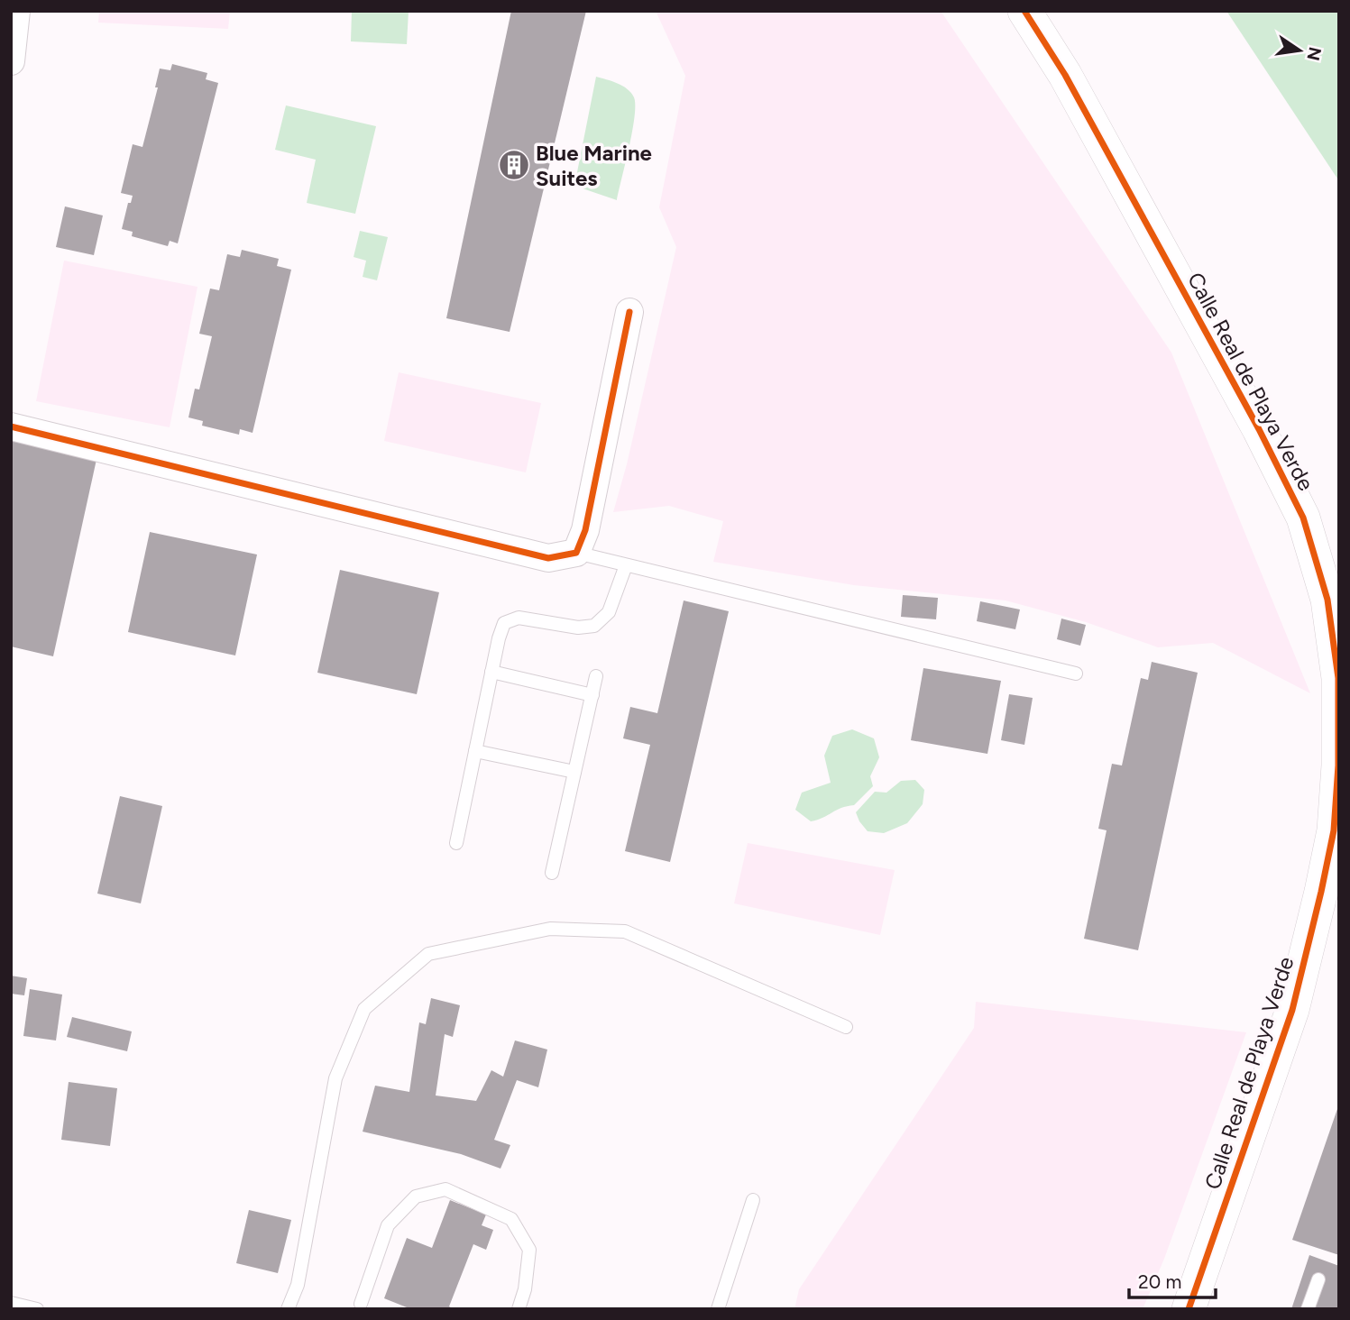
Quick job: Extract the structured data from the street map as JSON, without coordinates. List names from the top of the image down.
{
  "streets": {
    "street": ["Calle Real de Playa Verde"]
  },
  "places": {
    "building": ["Blue Marine Suites"]
  },
  "scale_bar": "20 m",
  "north": "right"
}
